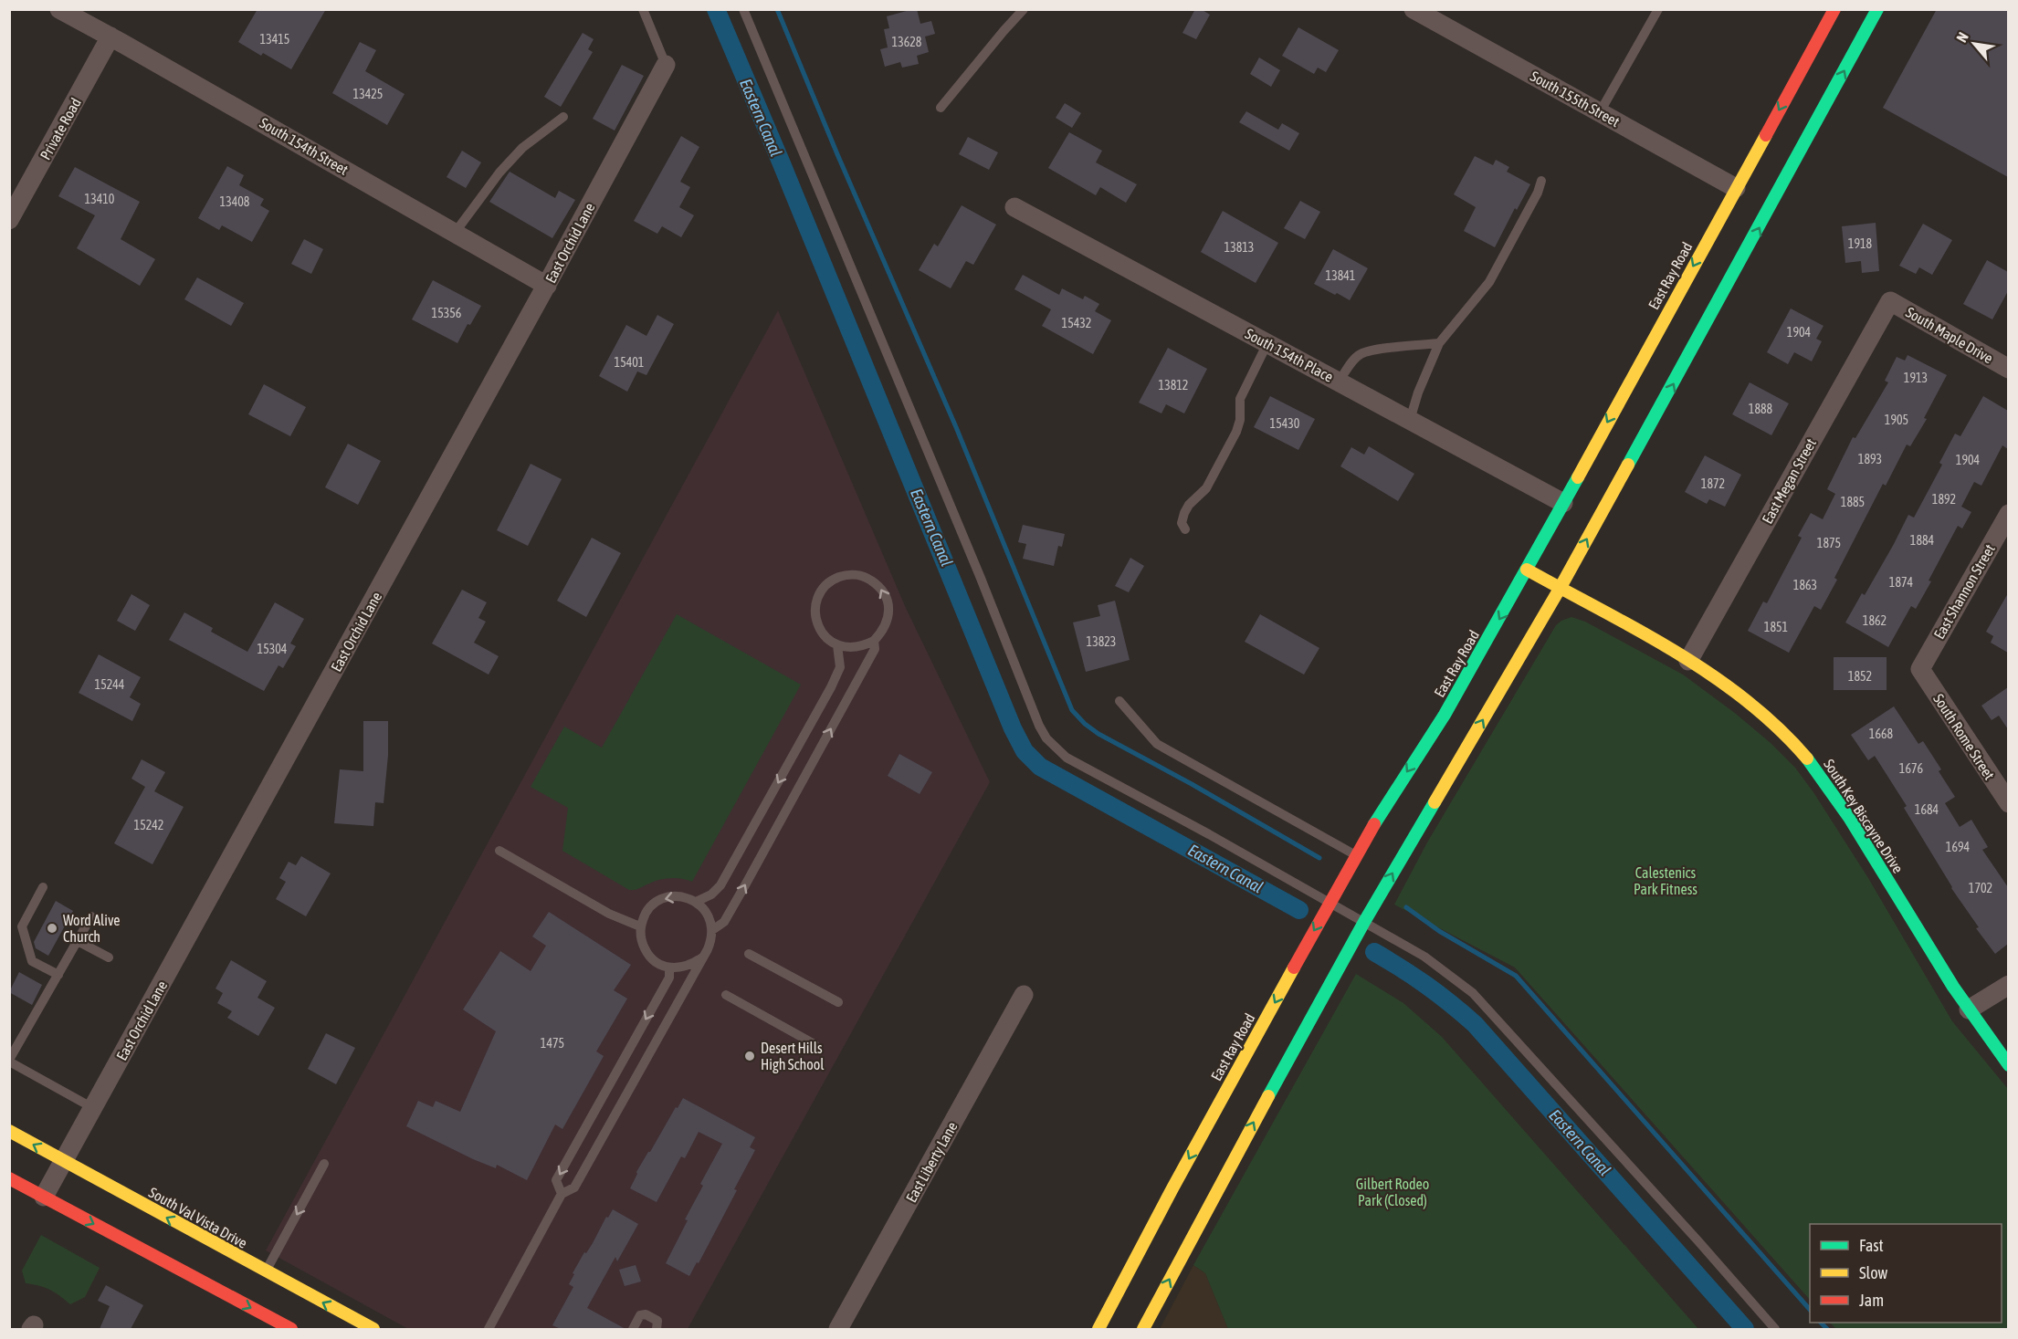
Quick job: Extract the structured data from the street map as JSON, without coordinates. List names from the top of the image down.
{
  "streets": {
    "main road": ["East Ray Road", "South Key Biscayne Drive", "South Val Vista Drive"],
    "street": [
      "South 155th Street",
      "Private Road",
      "South 154th Street",
      "East Orchid Lane",
      "South Maple Drive",
      "South 154th Place",
      "East Megan Street",
      "East Shannon Street",
      "South Rome Street",
      "East Liberty Lane"
    ]
  },
  "crossings": [
    ["South 155th Street", "East Ray Road"],
    ["Private Road", "South 154th Street"],
    ["South 154th Street", "East Orchid Lane"],
    ["East Orchid Lane", "South Val Vista Drive"],
    ["East Ray Road", "South 154th Place"],
    ["East Ray Road", "South Key Biscayne Drive"],
    ["South Maple Drive", "East Megan Street"],
    ["East Megan Street", "South Key Biscayne Drive"],
    ["East Shannon Street", "South Rome Street"]
  ],
  "water": ["Eastern Canal"],
  "parks": ["Calestenics Park Fitness", "Gilbert Rodeo Park (Closed)"],
  "places": ["Word Alive Church", "Desert Hills High School"],
  "house_numbers": [
    "13415",
    "13628",
    "13425",
    "13410",
    "13408",
    "1918",
    "13813",
    "13841",
    "15356",
    "15432",
    "1904",
    "15401",
    "1913",
    "13812",
    "1888",
    "1905",
    "15430",
    "1893",
    "1904",
    "1872",
    "1892",
    "1885",
    "1884",
    "1875",
    "1874",
    "1863",
    "1862",
    "1851",
    "13823",
    "15304",
    "1852",
    "15244",
    "1668",
    "1676",
    "1684",
    "15242",
    "1694",
    "1702",
    "1475"
  ],
  "legend": ["Fast", "Slow", "Jam"],
  "north": "top left"
}
